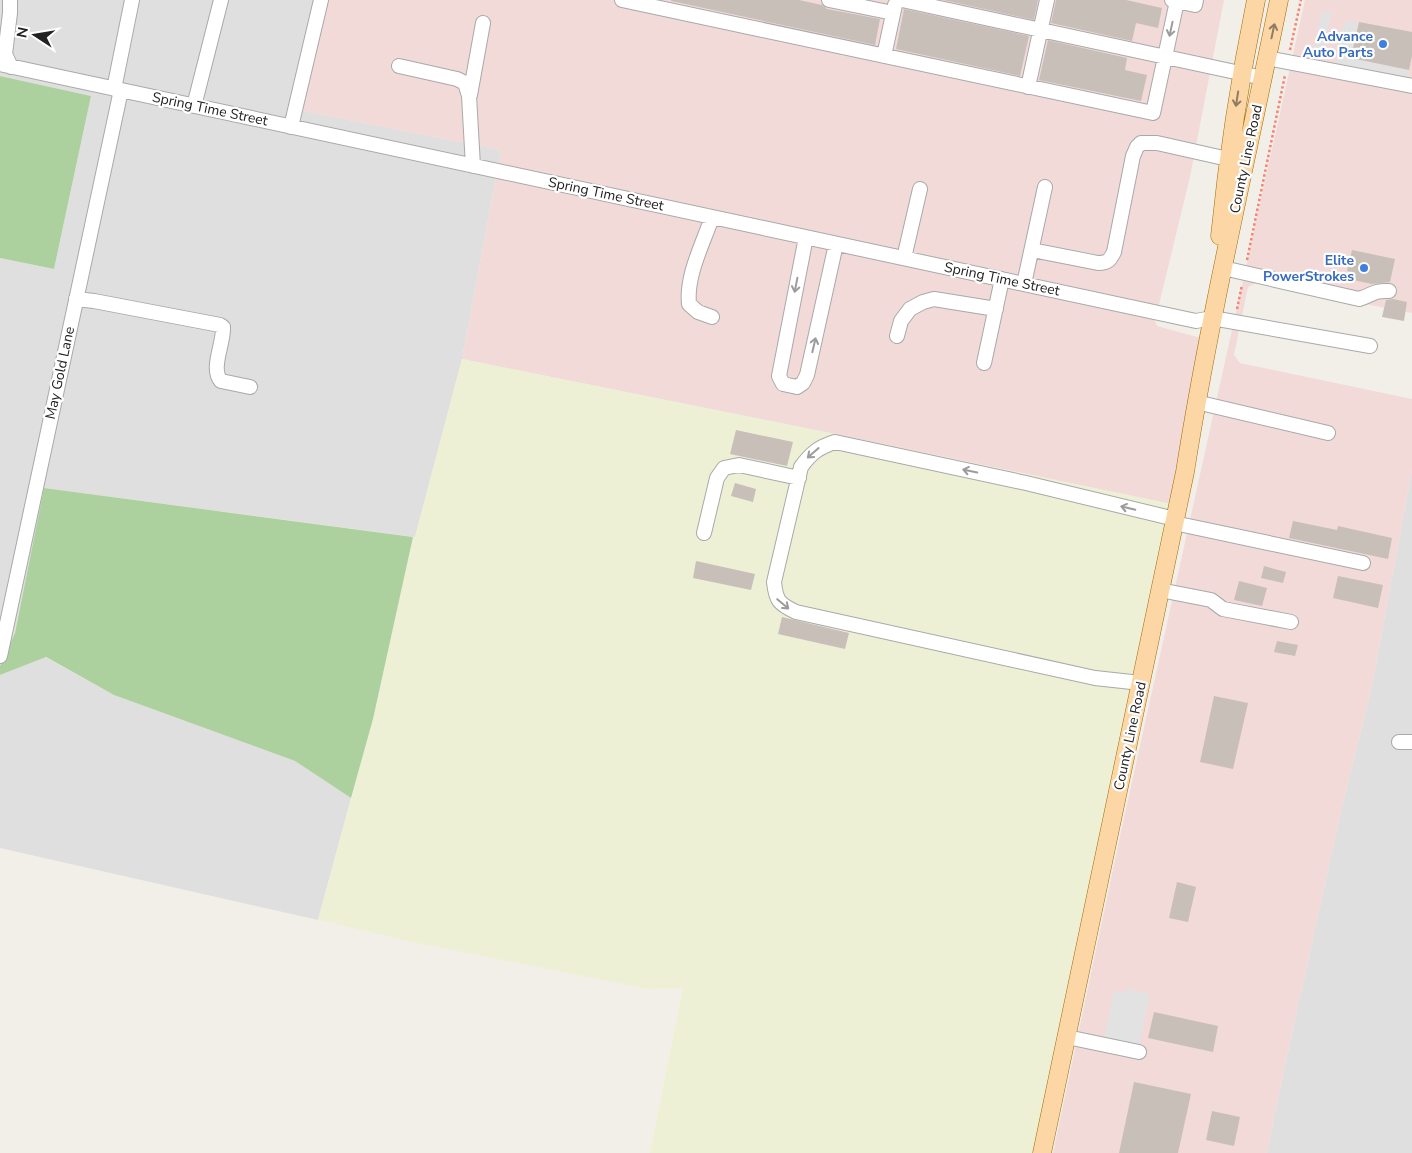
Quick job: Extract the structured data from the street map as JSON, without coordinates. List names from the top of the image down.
{
  "streets": {
    "main road": ["County Line Road"],
    "street": ["Spring Time Street", "May Gold Lane"]
  },
  "crossings": [
    ["Spring Time Street", "County Line Road"],
    ["Spring Time Street", "May Gold Lane"]
  ],
  "places": ["Advance Auto Parts", "Elite PowerStrokes"],
  "north": "left"
}
